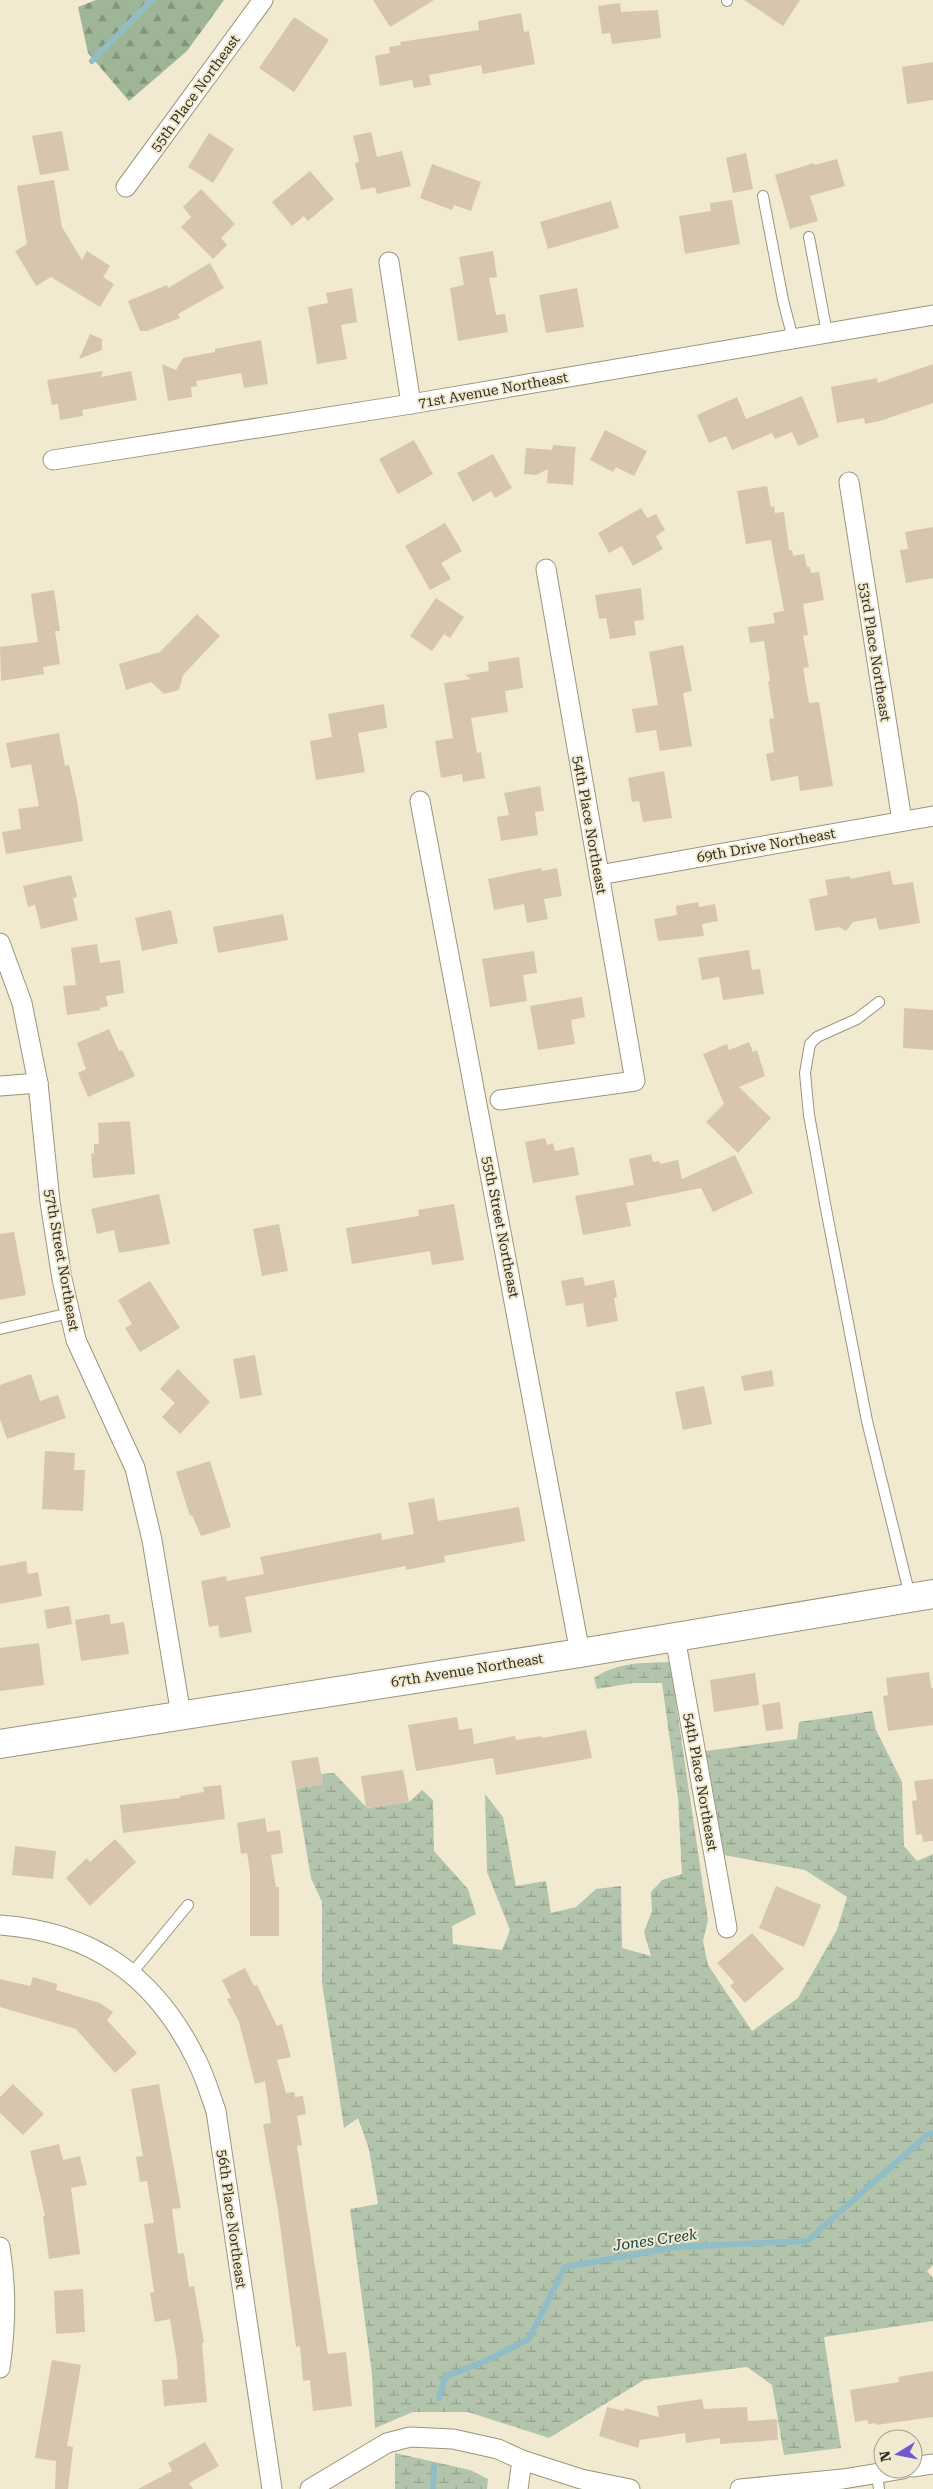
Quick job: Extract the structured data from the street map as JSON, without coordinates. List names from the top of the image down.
{
  "streets": {
    "street": [
      "55th Place Northeast",
      "71st Avenue Northeast",
      "53rd Place Northeast",
      "54th Place Northeast",
      "69th Drive Northeast",
      "55th Street Northeast",
      "57th Street Northeast",
      "67th Avenue Northeast",
      "56th Place Northeast"
    ]
  },
  "crossings": [
    ["53rd Place Northeast", "69th Drive Northeast"],
    ["54th Place Northeast", "69th Drive Northeast"],
    ["54th Place Northeast", "67th Avenue Northeast"],
    ["55th Street Northeast", "67th Avenue Northeast"],
    ["57th Street Northeast", "67th Avenue Northeast"]
  ],
  "water": ["Jones Creek"],
  "north": "left"
}
